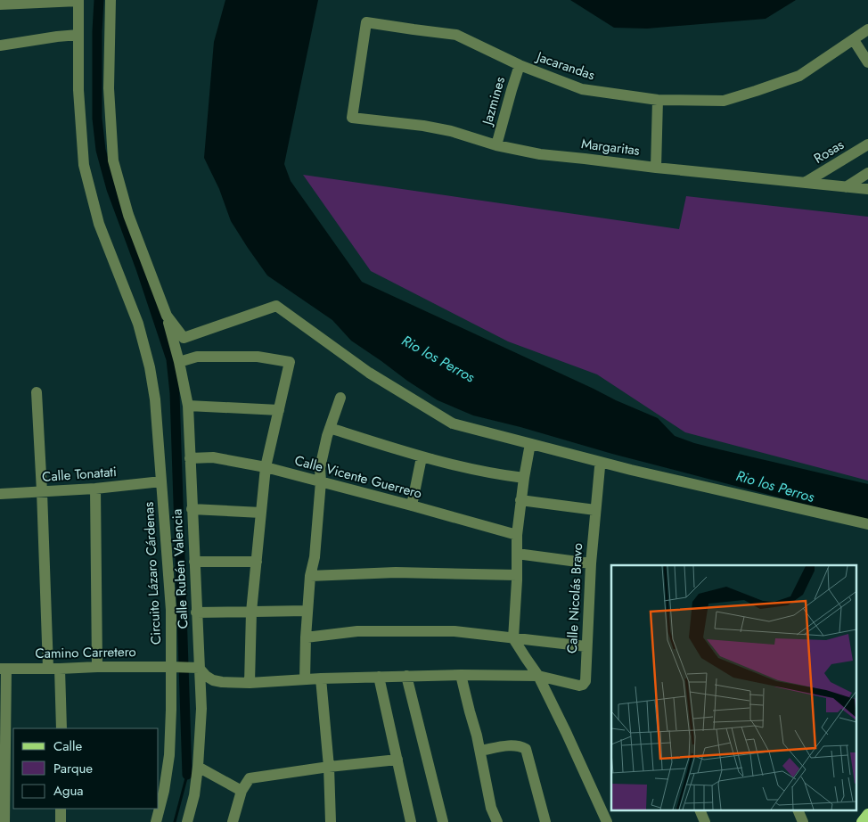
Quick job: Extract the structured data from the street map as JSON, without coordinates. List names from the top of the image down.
{
  "streets": {
    "street": [
      "Jacarandas",
      "Jazmines",
      "Margaritas",
      "Rosas",
      "Calle Tonatati",
      "Calle Vicente Guerrero",
      "Calle Rubén Valencia",
      "Circuito Lázaro Cárdenas",
      "Calle Nicolás Bravo",
      "Camino Carretero"
    ]
  },
  "crossings": [
    ["Jacarandas", "Jazmines"],
    ["Jacarandas", "Margaritas"],
    ["Jazmines", "Margaritas"],
    ["Margaritas", "Rosas"],
    ["Calle Tonatati", "Circuito Lázaro Cárdenas"],
    ["Calle Vicente Guerrero", "Calle Rubén Valencia"],
    ["Calle Rubén Valencia", "Camino Carretero"],
    ["Circuito Lázaro Cárdenas", "Camino Carretero"]
  ],
  "water": ["Rio los Perros"],
  "legend": ["Calle", "Parque", "Agua"]
}
